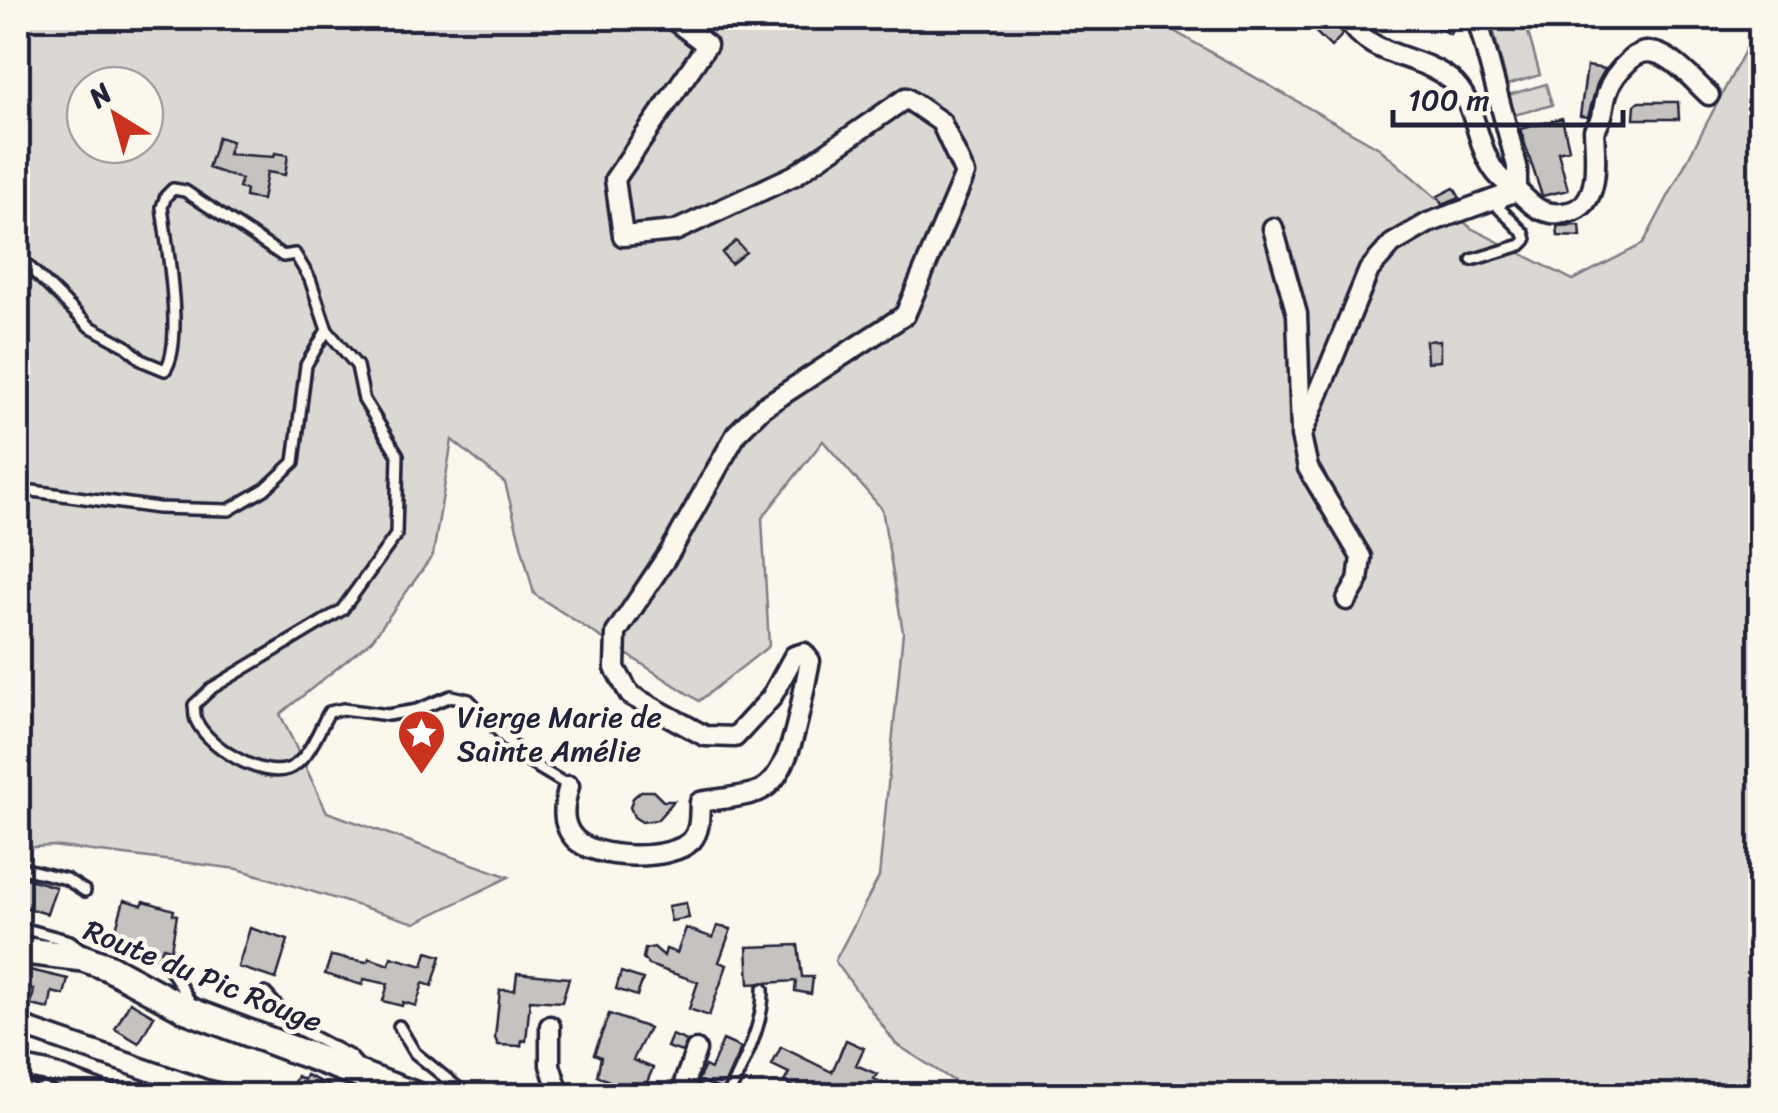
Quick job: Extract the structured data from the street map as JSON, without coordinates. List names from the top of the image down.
{
  "streets": {
    "street": ["Route du Pic Rouge"]
  },
  "places": {
    "place": ["Vierge Marie de Sainte Amélie"]
  },
  "scale_bar": "100 m",
  "north": "top left"
}
